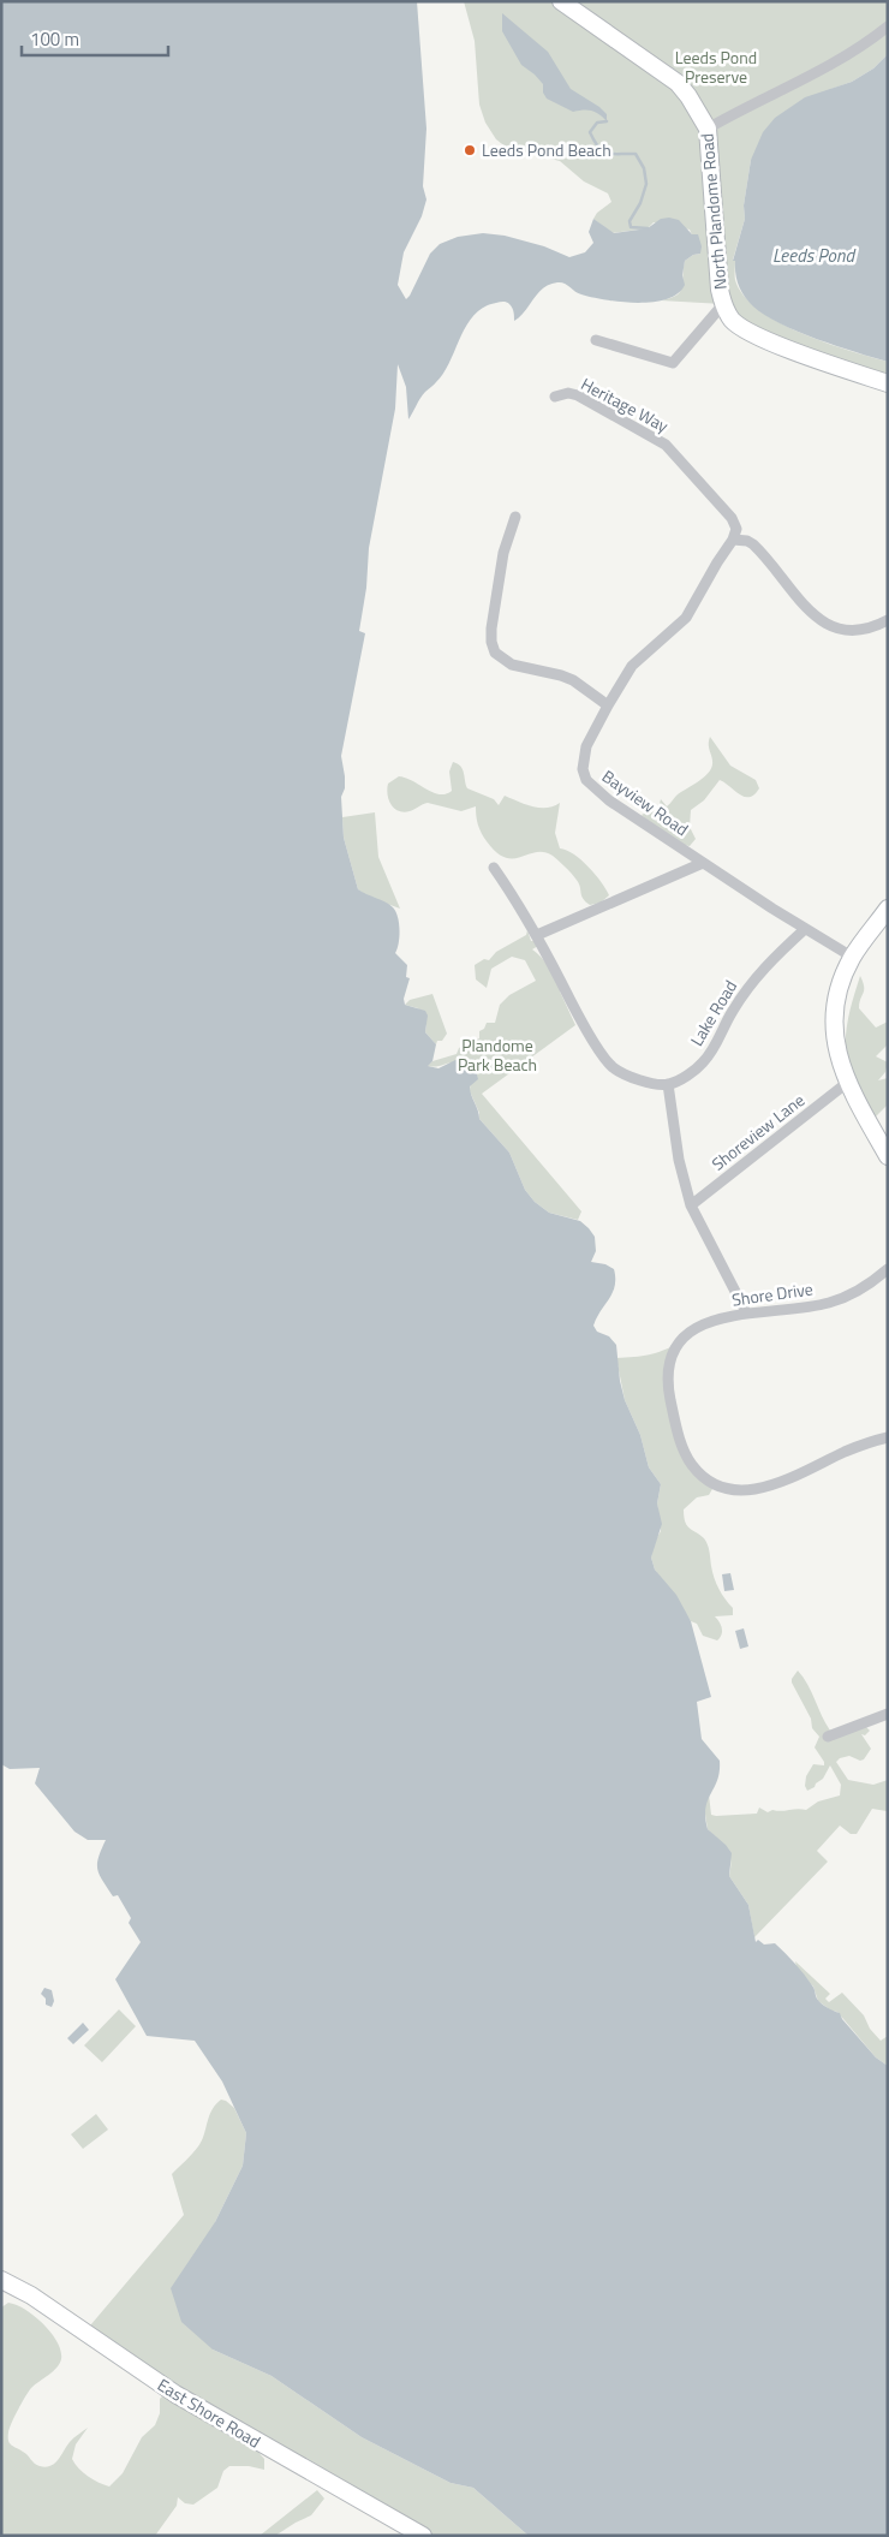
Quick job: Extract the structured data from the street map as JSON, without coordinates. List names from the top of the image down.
{
  "streets": {
    "main road": ["North Plandome Road", "East Shore Road"],
    "street": [
      "Heritage Way",
      "Bayview Road",
      "Lake Road",
      "Shoreview Lane",
      "Shore Drive"
    ]
  },
  "crossings": [
    ["Heritage Way", "Bayview Road"],
    ["Bayview Road", "Lake Road"]
  ],
  "water": ["Leeds Pond"],
  "parks": ["Leeds Pond Preserve", "Plandome Park Beach"],
  "places": ["Leeds Pond Beach"],
  "scale_bar": "100 m"
}
